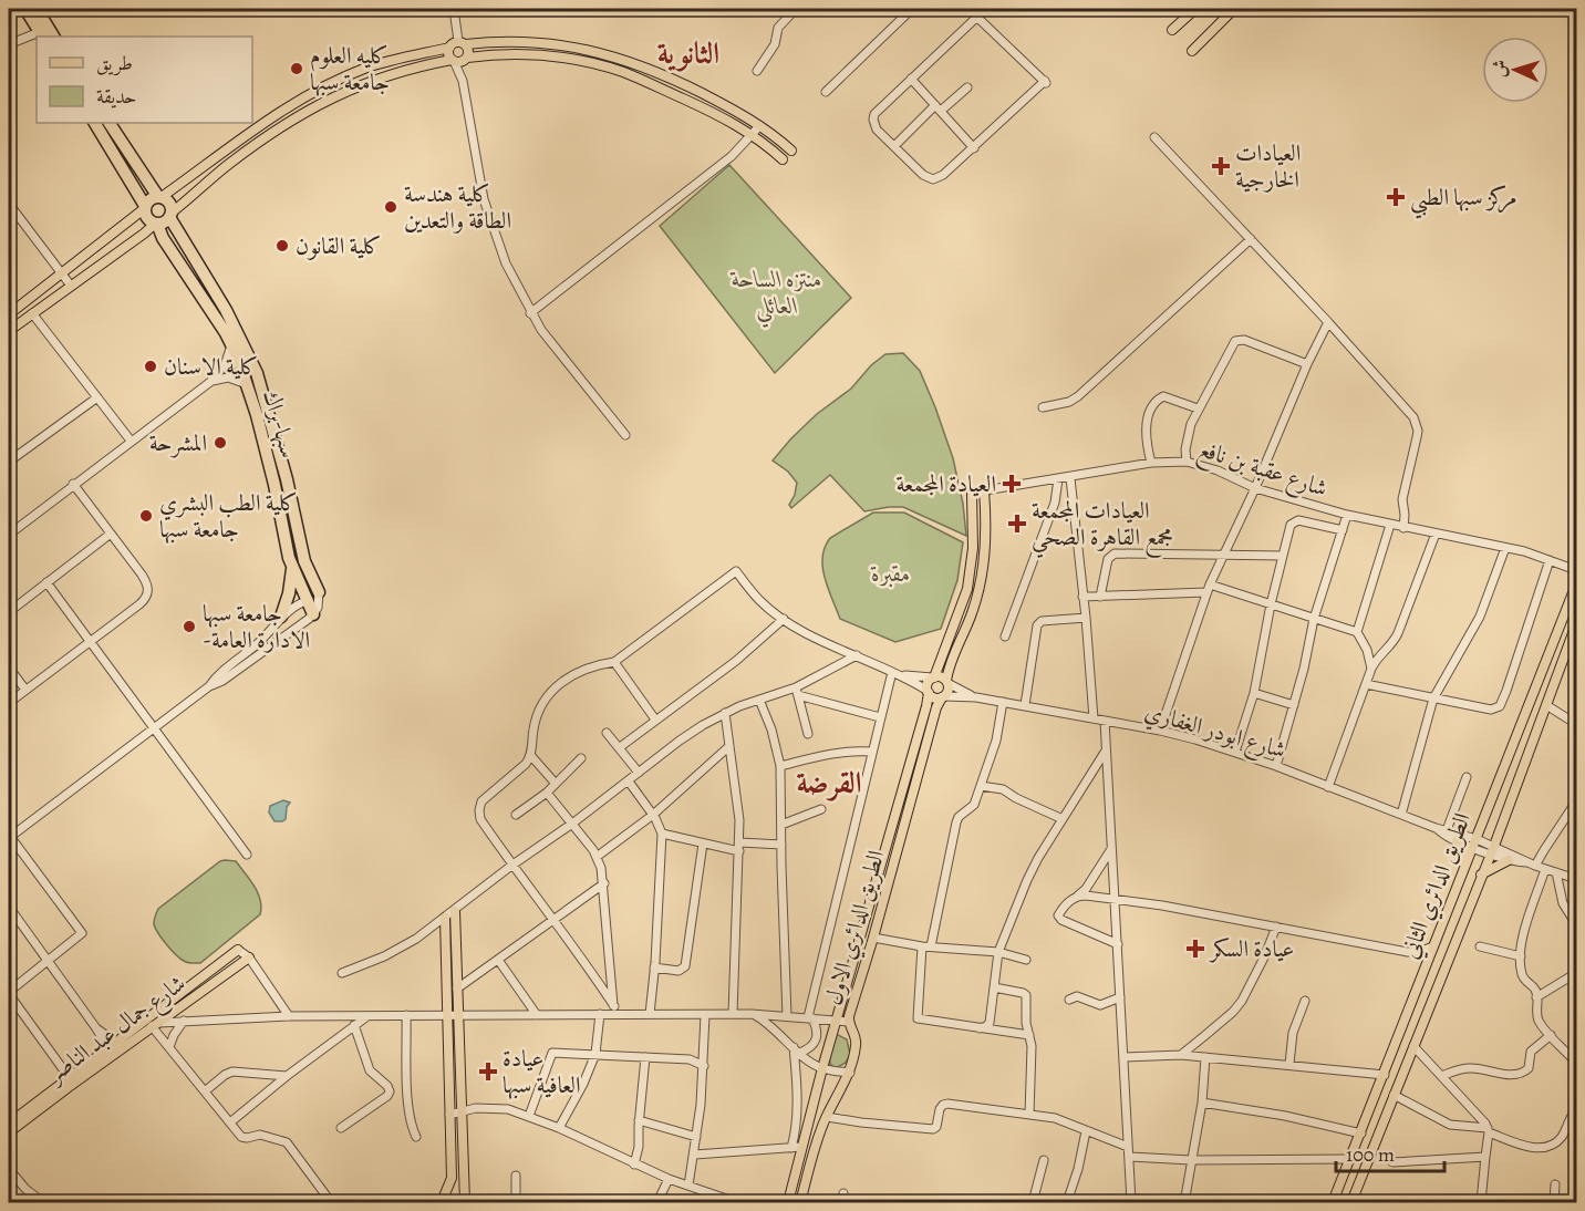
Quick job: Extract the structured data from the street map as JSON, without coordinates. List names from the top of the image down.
{
  "streets": {
    "highway": ["سبها-براك"],
    "main road": ["الطريق الدائري الثاني", "الطريق الدائري الاول", "شارع جمال عبد الناصر"],
    "street": ["شارع عقبة بن نافع", "شارع ابودر الغفاري"]
  },
  "crossings": [
    ["شارع ابودر الغفاري", "الطريق الدائري الثاني"],
    ["شارع ابودر الغفاري", "الطريق الدائري الاول"]
  ],
  "districts": ["الثانوية", "القرضة"],
  "parks": ["منتزه الساحة العائلي", "مقبرة"],
  "places": {
    "other": [
      "كليه العلوم جامعة سبها",
      "كلية هندسة الطاقة والتعدين",
      "كلية القانون",
      "كلية الاسنان",
      "المشرحة",
      "كلية الطب البشري جامعة سبها",
      "جامعة سبها -الادارة العامة"
    ],
    "health": [
      "العيادات الخارجية",
      "مركز سبها الطبي",
      "العيادة المجمعة",
      "العيادات المجمعة مجمع القاهرة الصحي",
      "عيادة السكر",
      "عيادة العافية سبها"
    ]
  },
  "legend": ["طريق", "حديقة"],
  "scale_bar": "100 m",
  "north": "left"
}
